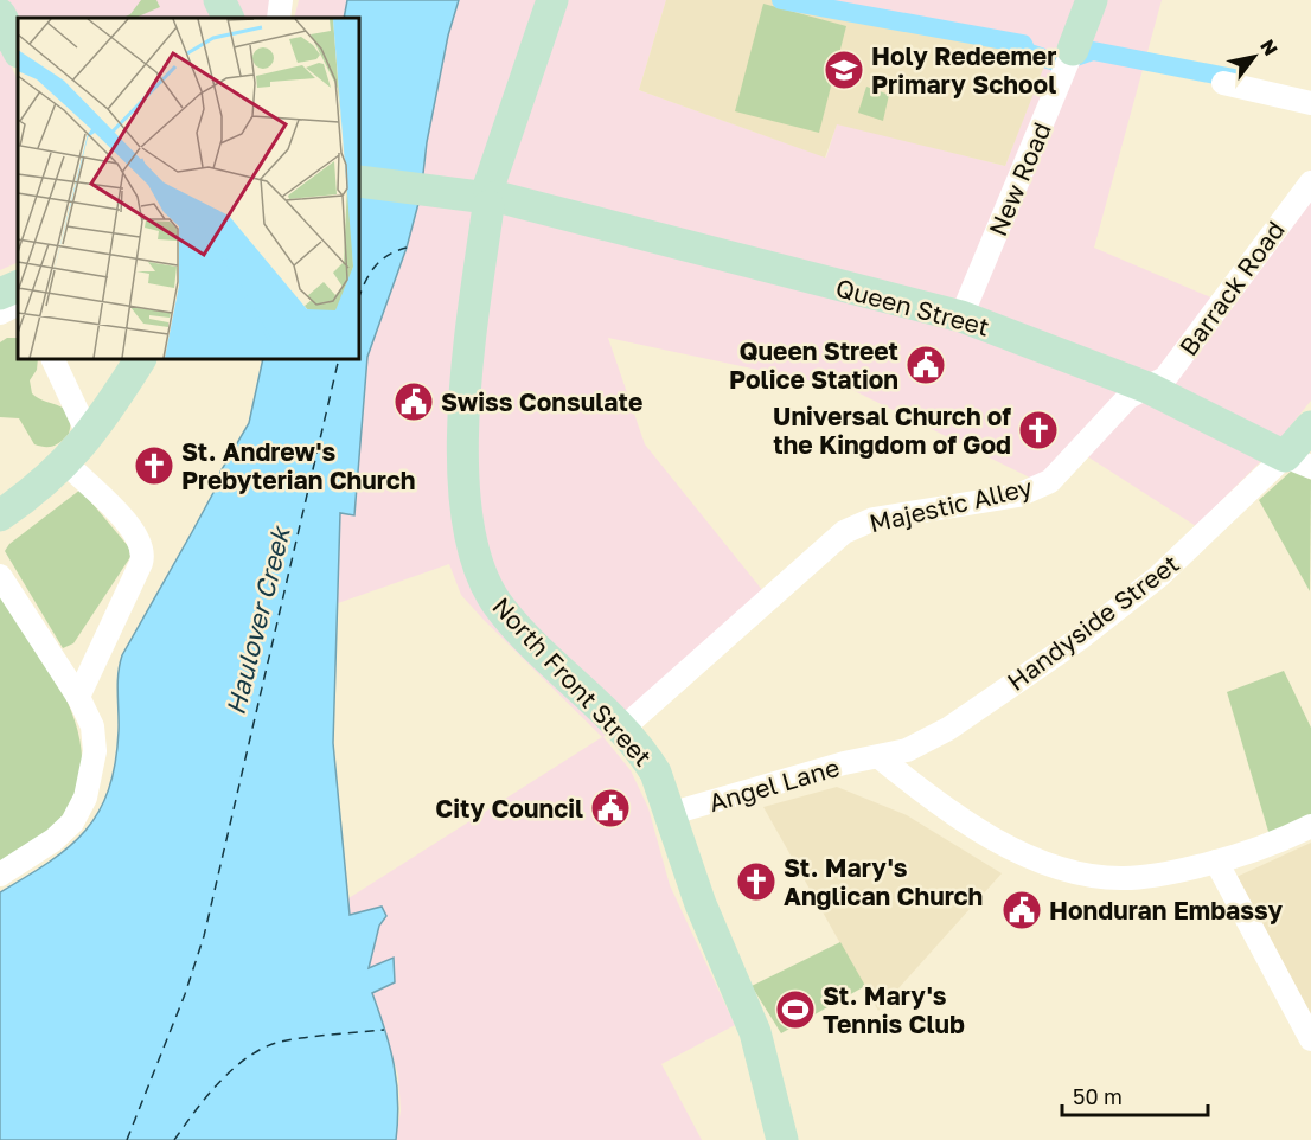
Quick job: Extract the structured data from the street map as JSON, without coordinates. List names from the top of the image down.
{
  "streets": {
    "main road": ["New Road", "Queen Street", "North Front Street"],
    "street": [
      "Barrack Road",
      "Majestic Alley",
      "Handyside Street",
      "Angel Lane"
    ]
  },
  "crossings": [
    ["New Road", "Queen Street"],
    ["Barrack Road", "Queen Street"],
    ["Barrack Road", "Majestic Alley"],
    ["Queen Street", "Majestic Alley"],
    ["Queen Street", "Handyside Street"],
    ["Queen Street", "North Front Street"],
    ["Majestic Alley", "North Front Street"],
    ["Handyside Street", "Angel Lane"],
    ["North Front Street", "Angel Lane"]
  ],
  "water": ["Haulover Creek"],
  "places": {
    "school or university": ["Holy Redeemer Primary School"],
    "public building": [
      "Queen Street Police Station",
      "Swiss Consulate",
      "City Council",
      "Honduran Embassy"
    ],
    "church": ["Universal Church of the Kingdom of God", "St. Andrew's Prebyterian Church", "St. Mary's Anglican Church"],
    "sports": ["St. Mary's Tennis Club"]
  },
  "scale_bar": "50 m",
  "north": "top right"
}
